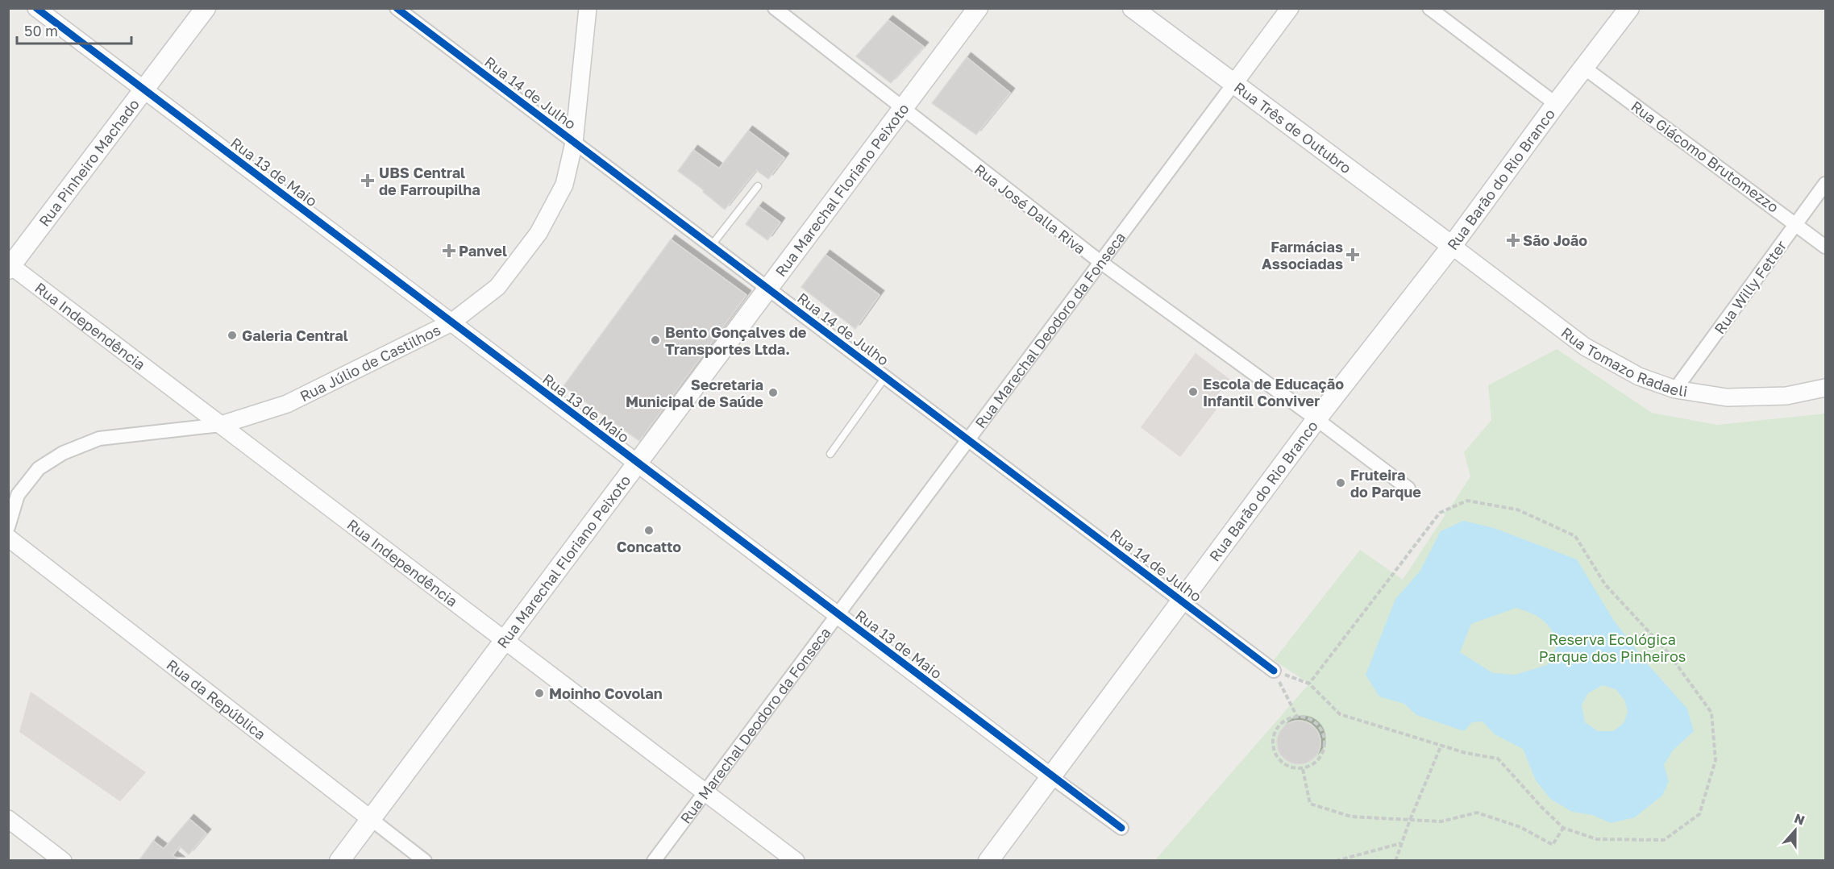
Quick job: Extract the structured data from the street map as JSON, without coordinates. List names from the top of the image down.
{
  "streets": {
    "main road": [
      "Rua Três de Outubro",
      "Rua Pinheiro Machado",
      "Rua Barão do Rio Branco",
      "Rua Marechal Floriano Peixoto"
    ],
    "street": [
      "Rua 14 de Julho",
      "Rua Giácomo Brutomezzo",
      "Rua 13 de Maio",
      "Rua José Dalla Riva",
      "Rua Willy Fetter",
      "Rua Independência",
      "Rua Marechal Deodoro da Fonseca",
      "Rua Tomazo Radaeli",
      "Rua Júlio de Castilhos",
      "Rua da República"
    ]
  },
  "crossings": [
    ["Rua 14 de Julho", "Rua Barão do Rio Branco"],
    ["Rua 14 de Julho", "Rua Marechal Floriano Peixoto"],
    ["Rua 14 de Julho", "Rua Marechal Deodoro da Fonseca"],
    ["Rua 14 de Julho", "Rua Júlio de Castilhos"],
    ["Rua Três de Outubro", "Rua Barão do Rio Branco"],
    ["Rua Três de Outubro", "Rua Marechal Deodoro da Fonseca"],
    ["Rua Três de Outubro", "Rua Tomazo Radaeli"],
    ["Rua Giácomo Brutomezzo", "Rua Barão do Rio Branco"],
    ["Rua Giácomo Brutomezzo", "Rua Willy Fetter"],
    ["Rua Pinheiro Machado", "Rua 13 de Maio"],
    ["Rua Pinheiro Machado", "Rua Independência"],
    ["Rua 13 de Maio", "Rua Barão do Rio Branco"],
    ["Rua 13 de Maio", "Rua Marechal Floriano Peixoto"],
    ["Rua 13 de Maio", "Rua Marechal Deodoro da Fonseca"],
    ["Rua 13 de Maio", "Rua Júlio de Castilhos"],
    ["Rua Barão do Rio Branco", "Rua José Dalla Riva"],
    ["Rua Barão do Rio Branco", "Rua Tomazo Radaeli"],
    ["Rua Marechal Floriano Peixoto", "Rua José Dalla Riva"],
    ["Rua Marechal Floriano Peixoto", "Rua Independência"],
    ["Rua Marechal Floriano Peixoto", "Rua da República"],
    ["Rua José Dalla Riva", "Rua Marechal Deodoro da Fonseca"],
    ["Rua Willy Fetter", "Rua Tomazo Radaeli"],
    ["Rua Independência", "Rua Marechal Deodoro da Fonseca"],
    ["Rua Independência", "Rua Júlio de Castilhos"]
  ],
  "parks": ["Reserva Ecológica Parque dos Pinheiros"],
  "places": {
    "health": [
      "UBS Central de Farroupilha",
      "São João",
      "Panvel",
      "Farmácias Associadas"
    ],
    "other": [
      "Galeria Central",
      "Bento Gonçalves de Transportes Ltda.",
      "Escola de Educação Infantil Conviver",
      "Secretaria Municipal de Saúde",
      "Fruteira do Parque",
      "Concatto",
      "Moinho Covolan"
    ]
  },
  "scale_bar": "50 m",
  "north": "top"
}
